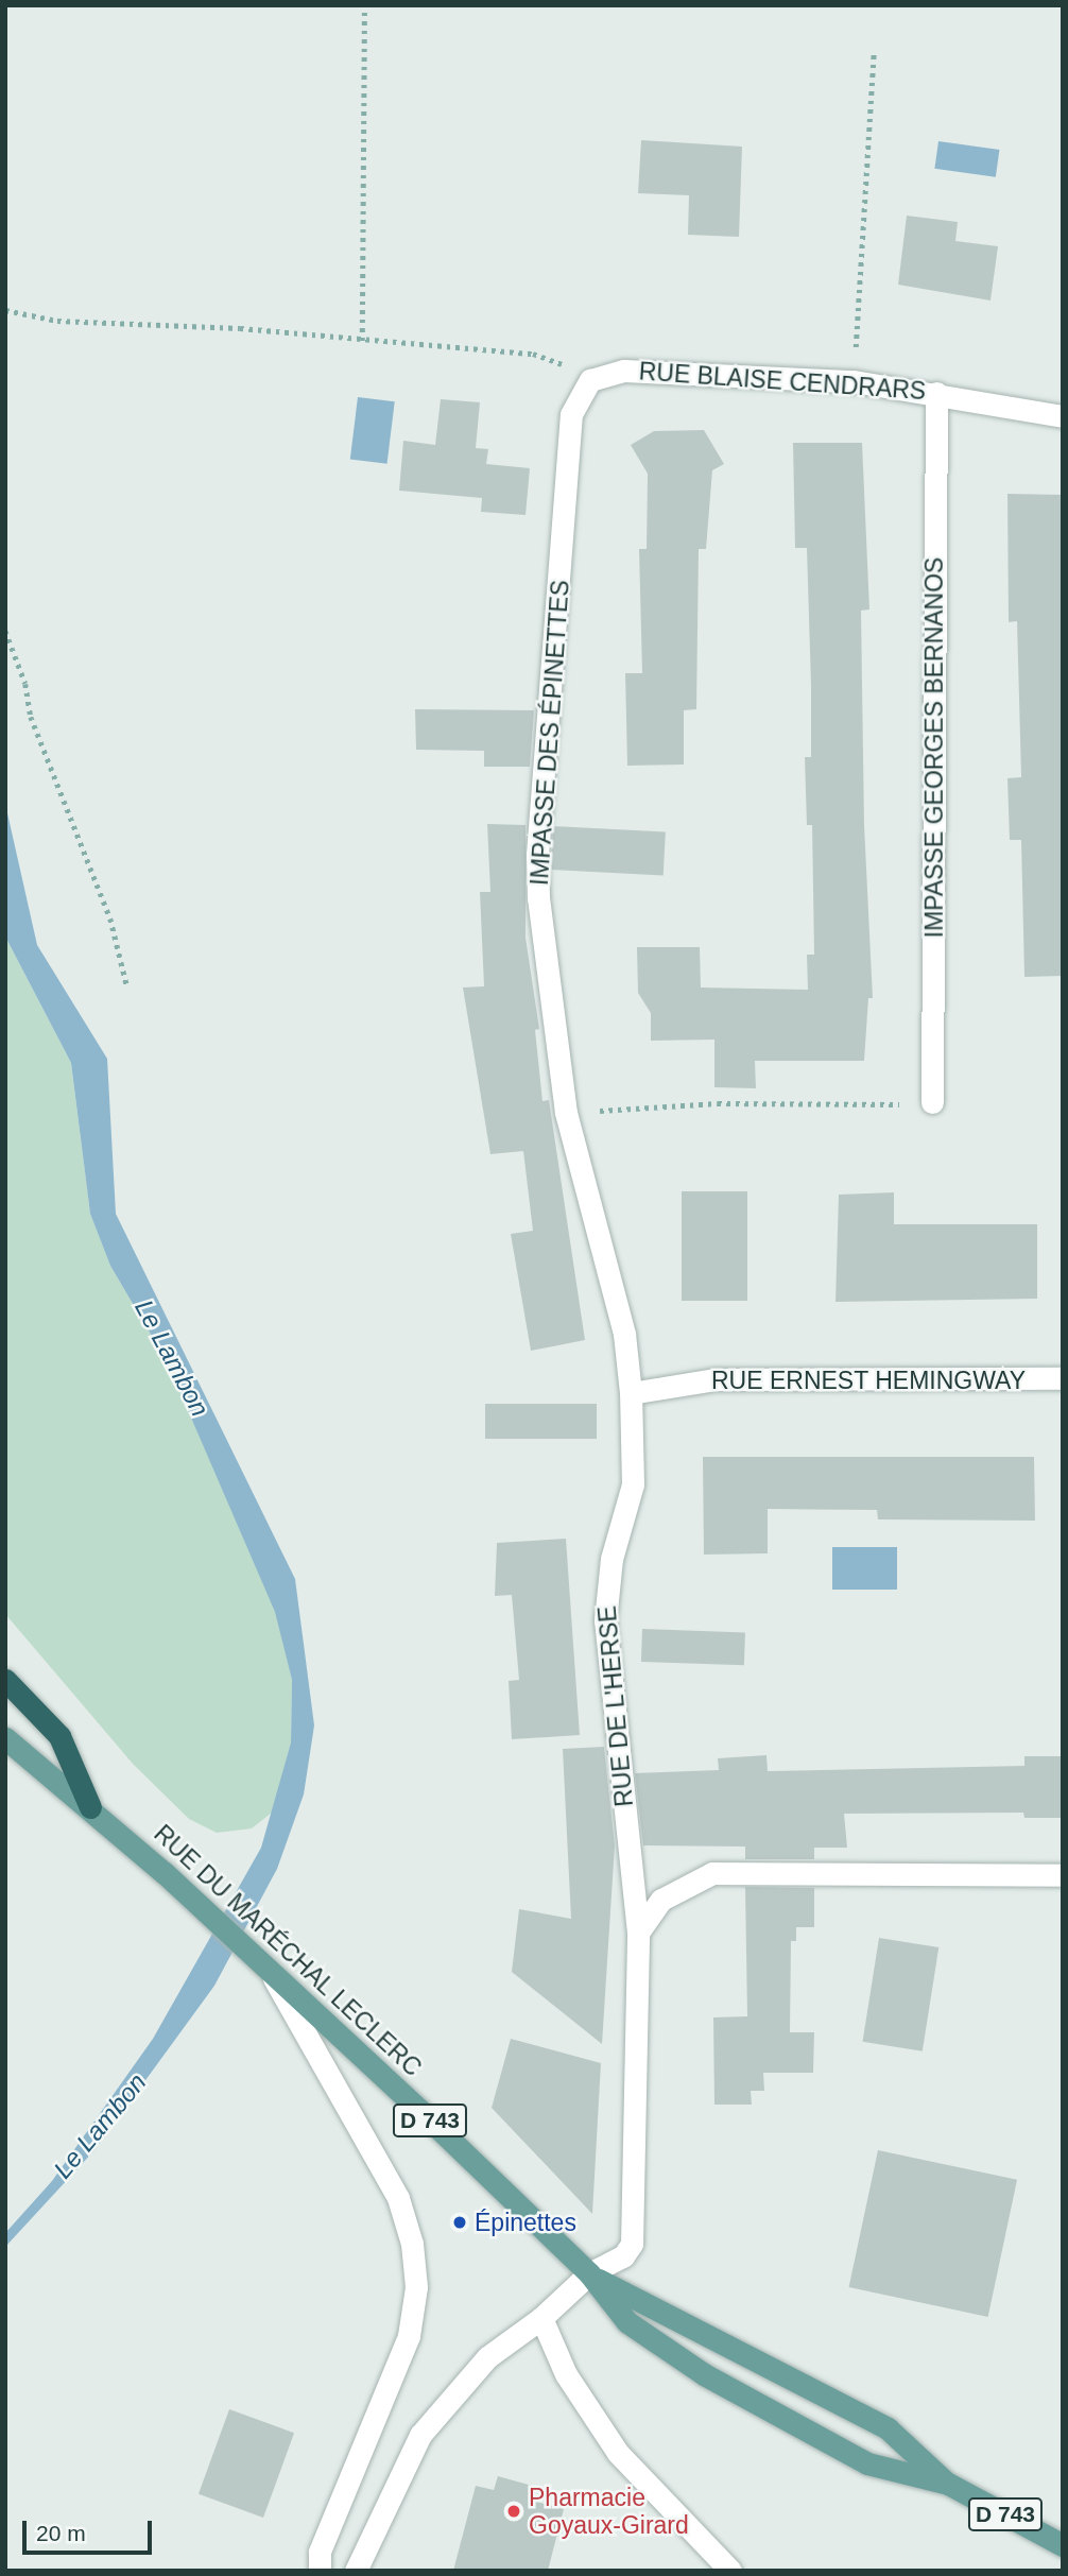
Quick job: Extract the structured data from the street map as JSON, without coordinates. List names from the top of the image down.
{
  "streets": {
    "main road": ["RUE DU MARÉCHAL LECLERC", "D 743"],
    "street": [
      "RUE BLAISE CENDRARS",
      "IMPASSE DES ÉPINETTES",
      "IMPASSE GEORGES BERNANOS",
      "RUE ERNEST HEMINGWAY",
      "RUE DE L'HERSE"
    ]
  },
  "crossings": [
    ["RUE BLAISE CENDRARS", "IMPASSE DES ÉPINETTES"],
    ["RUE BLAISE CENDRARS", "IMPASSE GEORGES BERNANOS"],
    ["IMPASSE DES ÉPINETTES", "RUE ERNEST HEMINGWAY"],
    ["IMPASSE DES ÉPINETTES", "RUE DE L'HERSE"],
    ["RUE ERNEST HEMINGWAY", "RUE DE L'HERSE"],
    ["RUE DE L'HERSE", "RUE DU MARÉCHAL LECLERC"]
  ],
  "water": ["Le Lambon"],
  "places": ["Épinettes", "Pharmacie Goyaux-Girard"],
  "scale_bar": "20 m"
}
